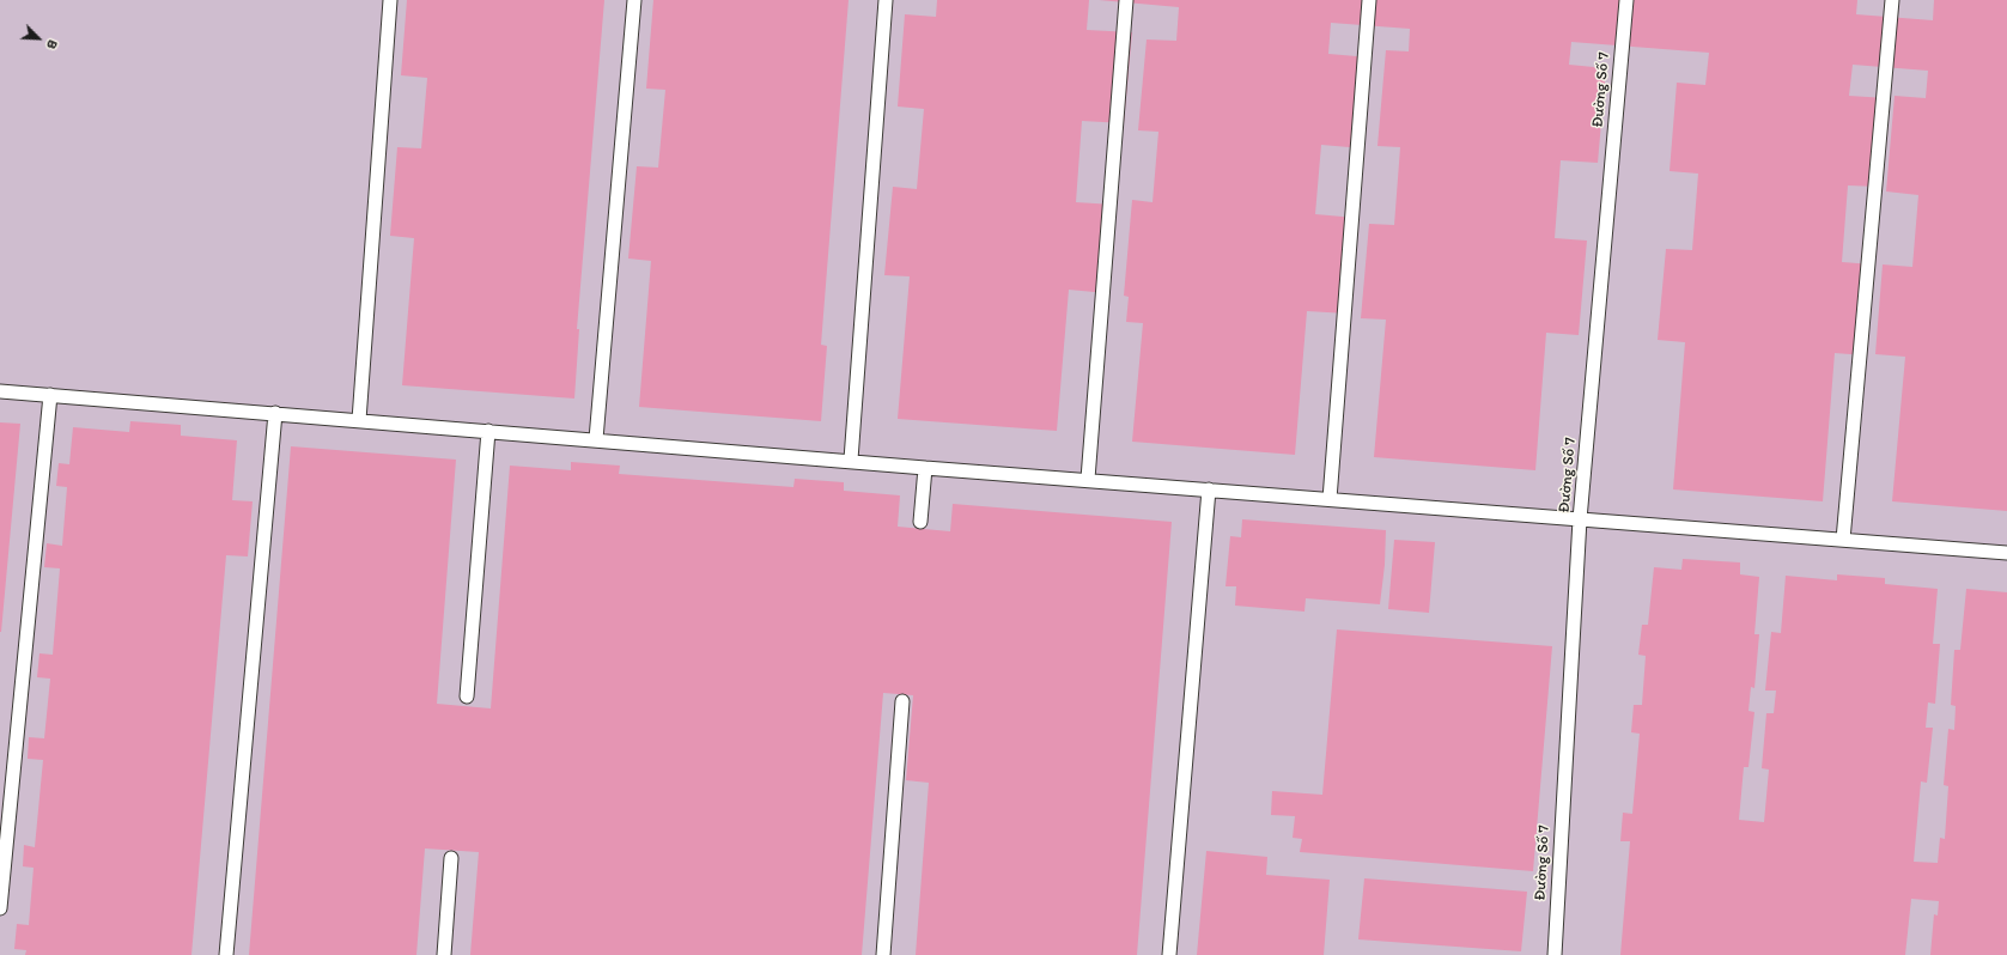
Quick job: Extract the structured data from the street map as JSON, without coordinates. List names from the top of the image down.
{
  "streets": {
    "lane": ["Đường Số 7"]
  },
  "north": "bottom right"
}
